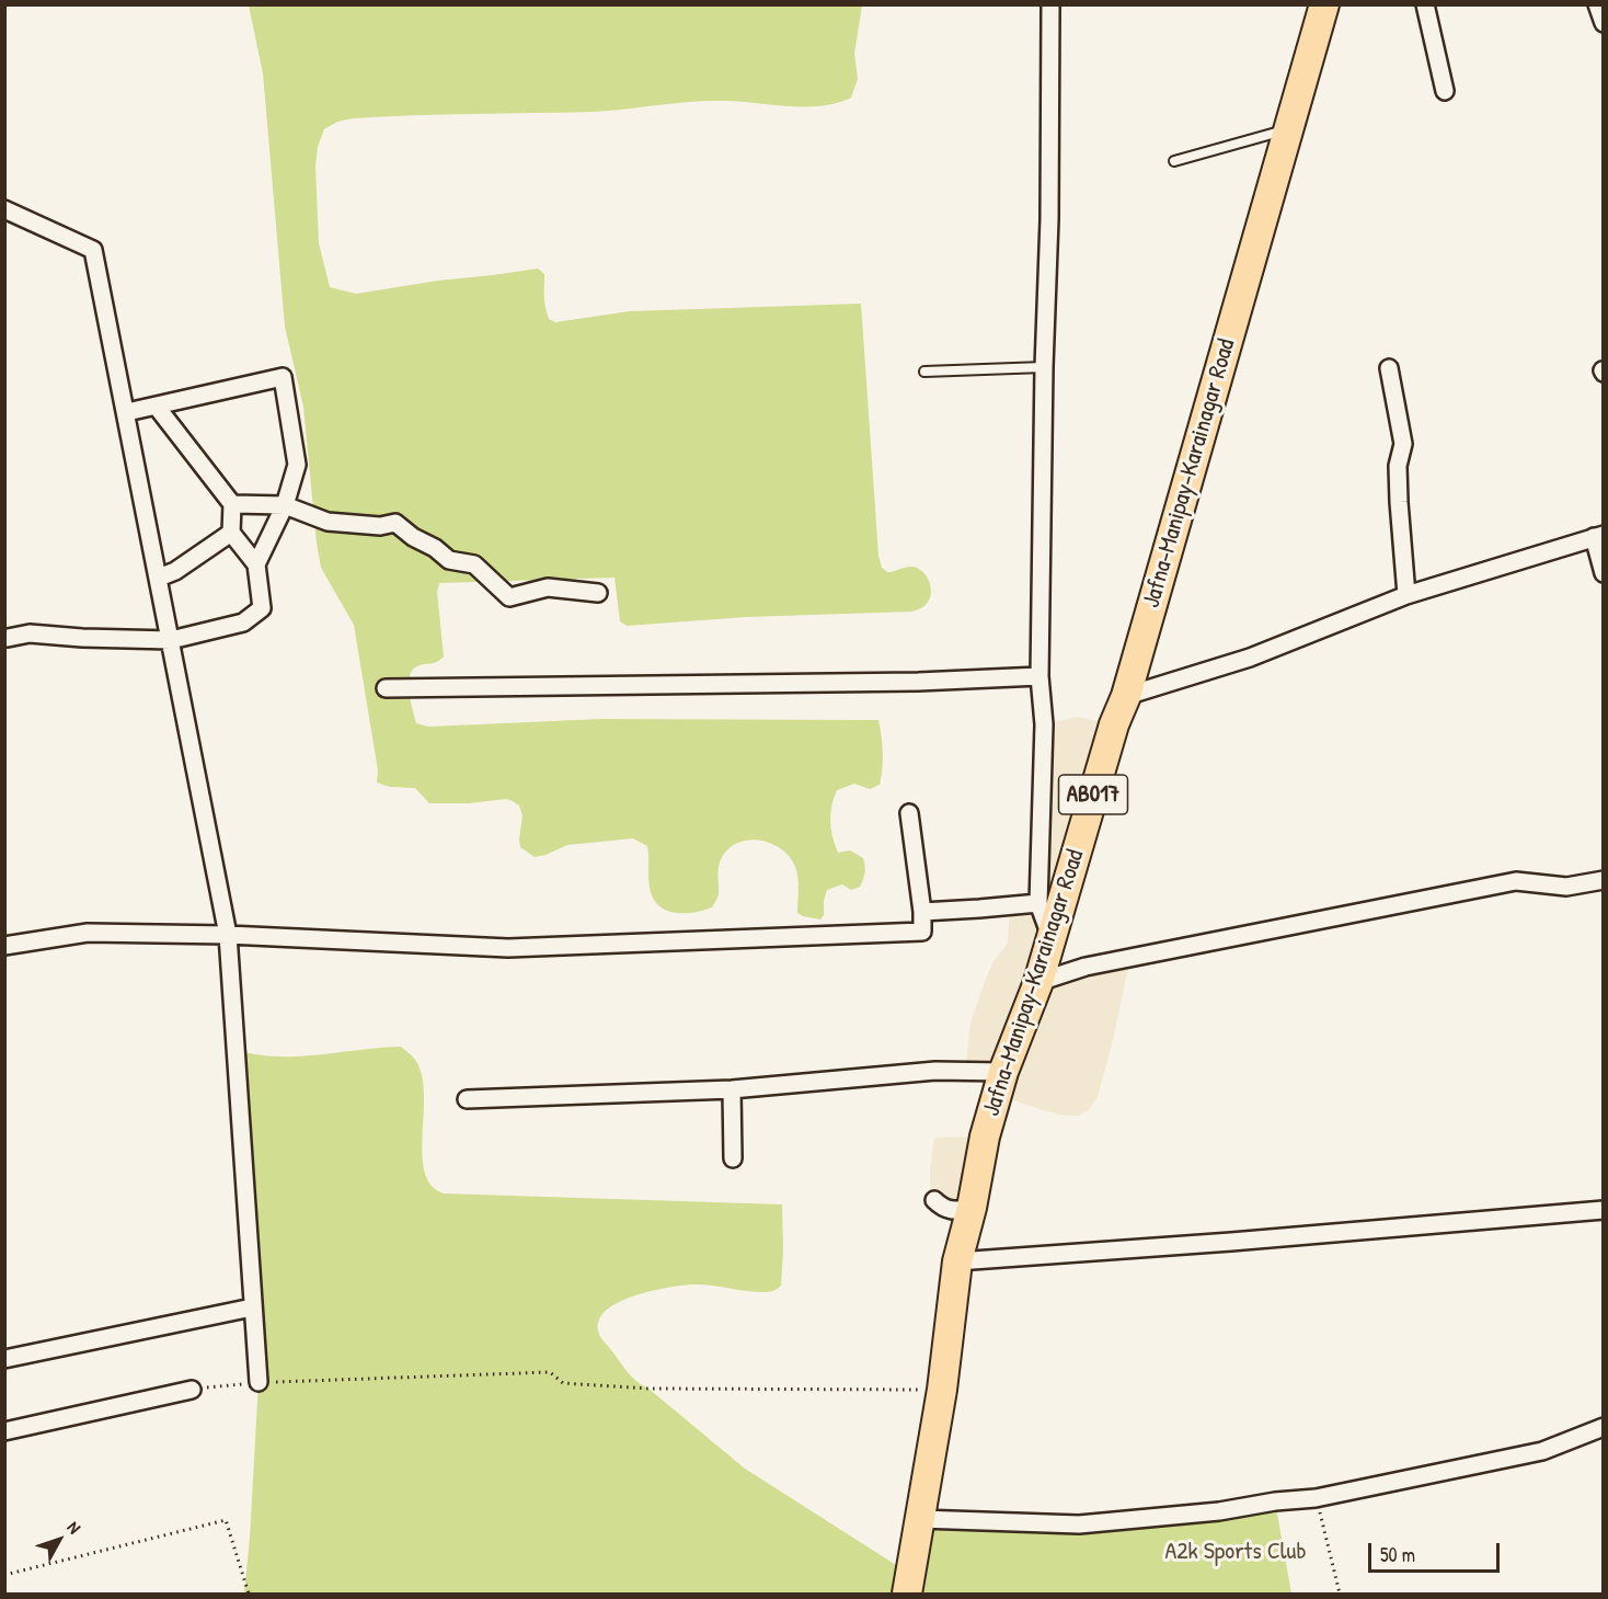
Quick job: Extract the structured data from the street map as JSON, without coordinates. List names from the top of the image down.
{
  "streets": {
    "main road": ["Jafna-Manipay-Karainagar Road", "AB017"]
  },
  "parks": ["A2k Sports Club"],
  "scale_bar": "50 m",
  "north": "top right"
}
